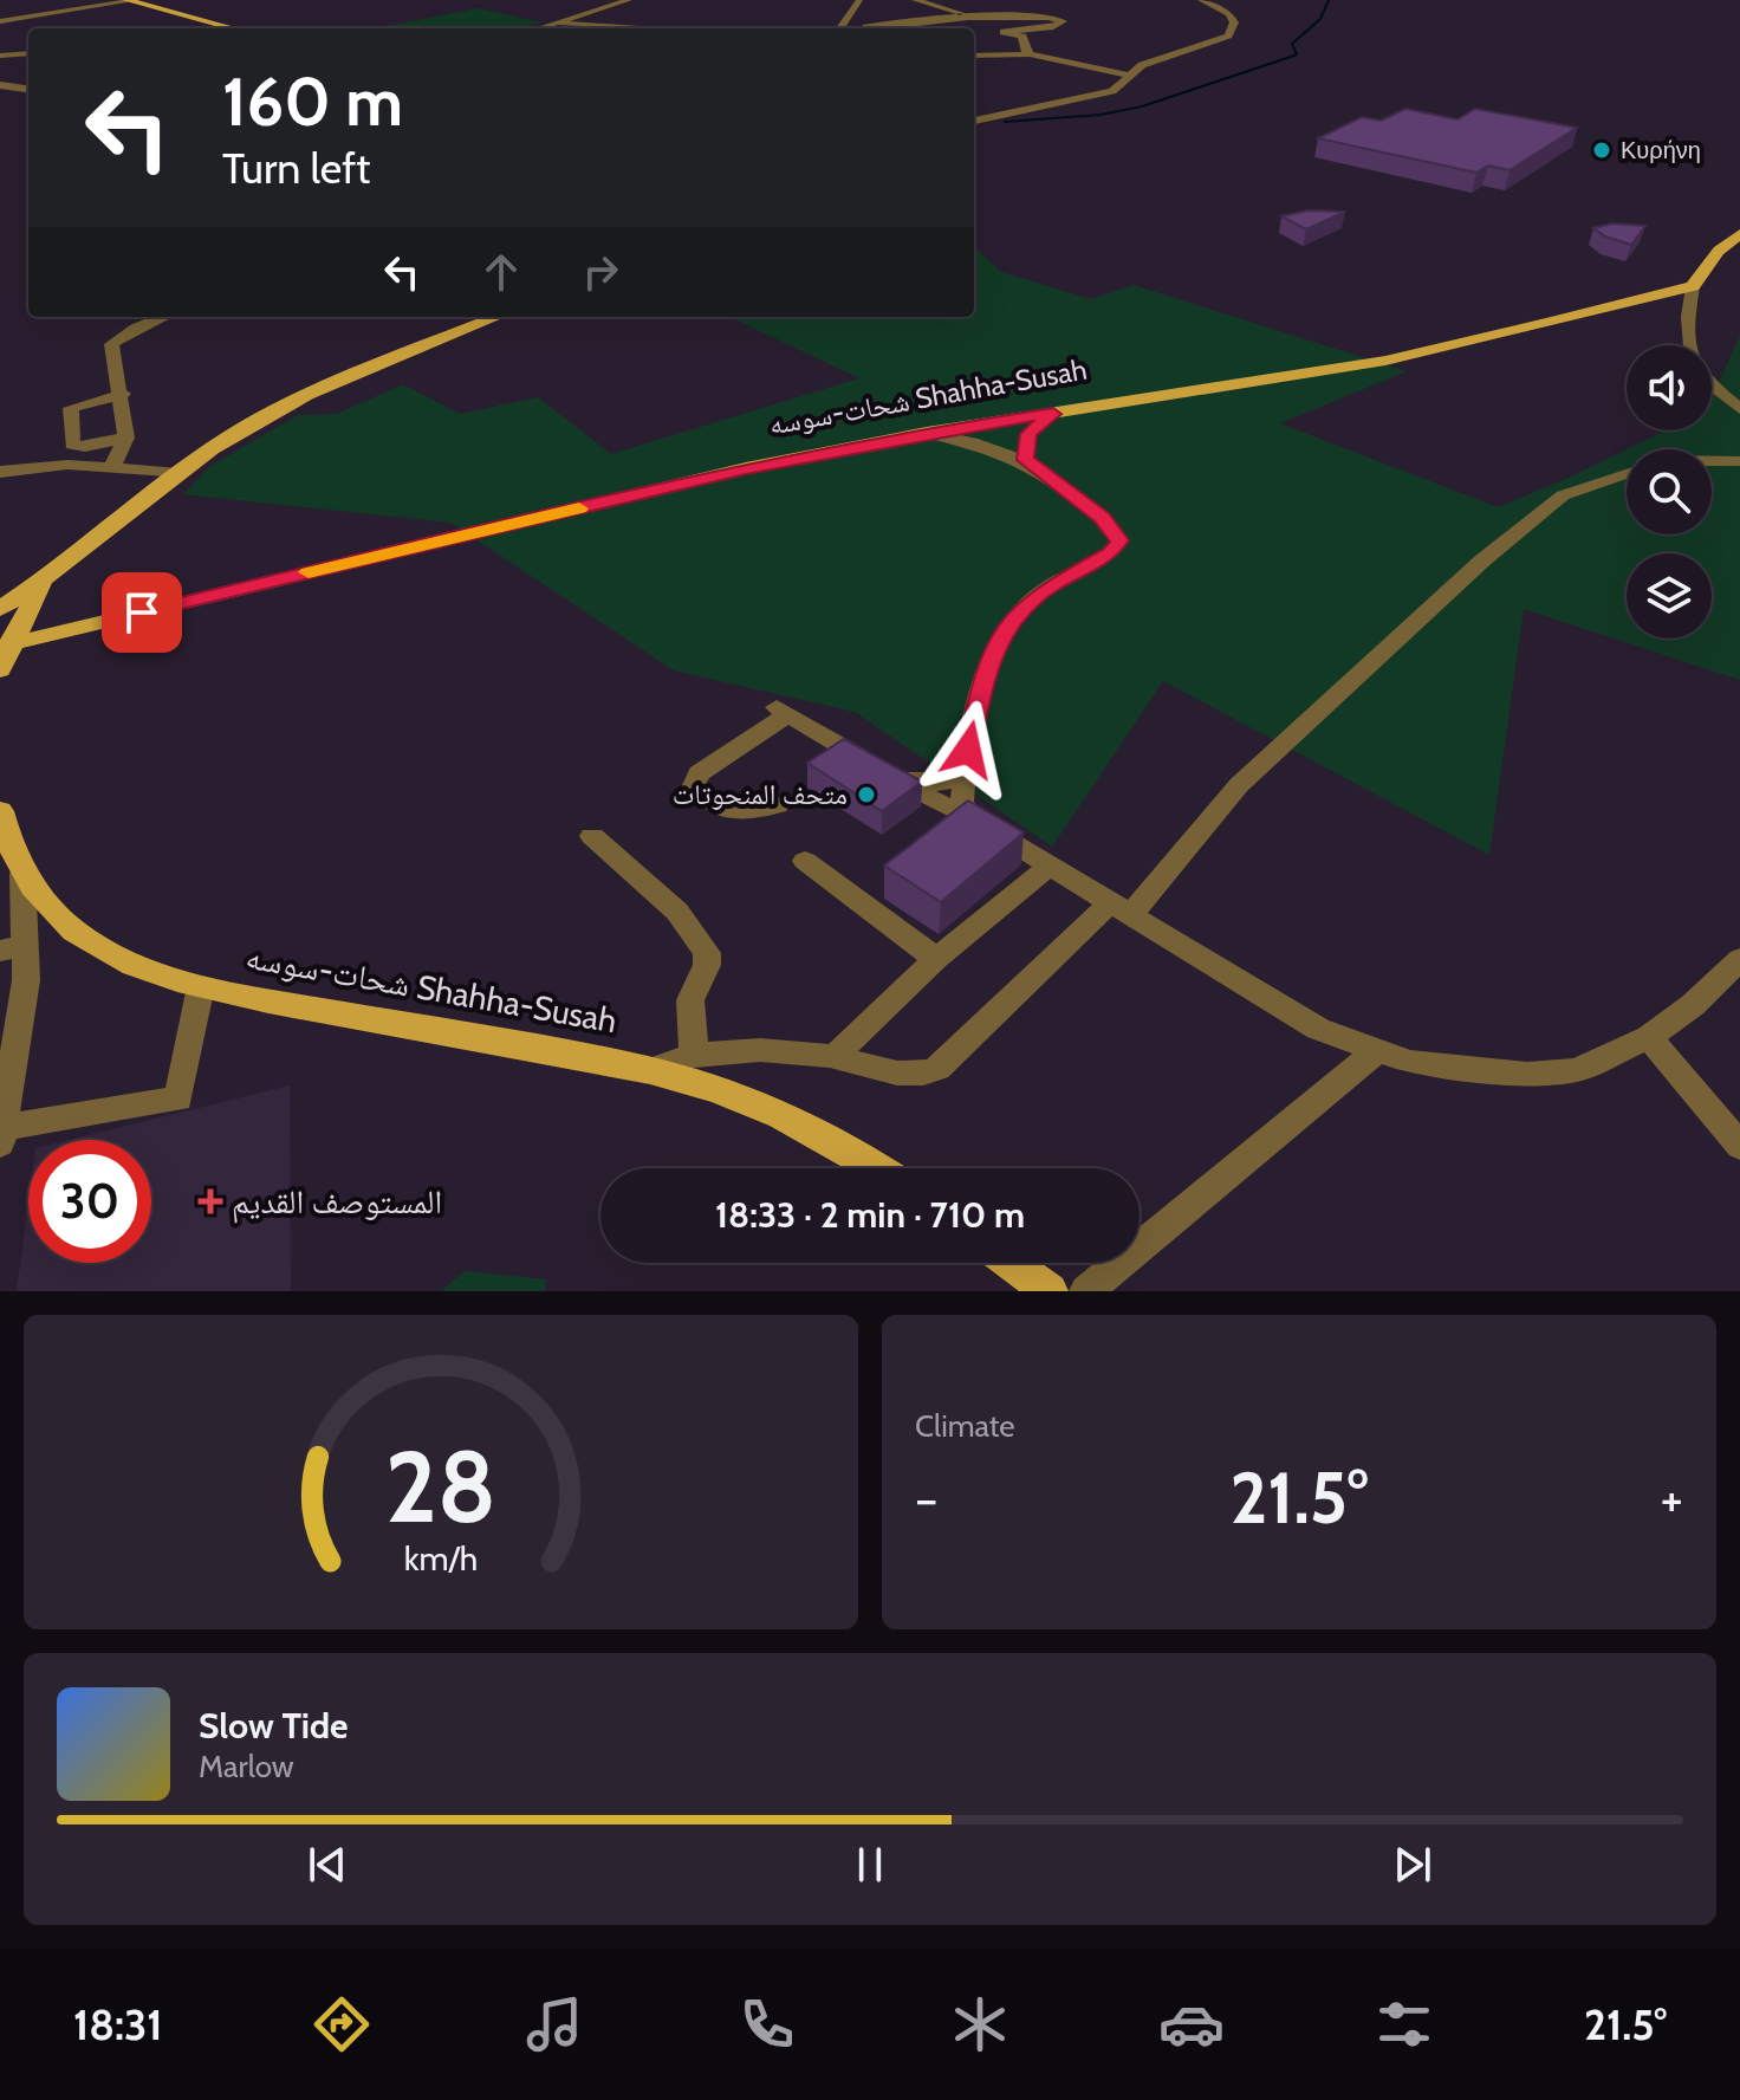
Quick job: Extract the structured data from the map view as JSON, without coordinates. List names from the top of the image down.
{
  "streets": {
    "main road": ["شحات-سوسه Shahha-Susah"]
  },
  "places": {
    "other": ["Κυρήνη", "متحف المنحوتات"],
    "health": ["المستوصف القديم"]
  },
  "page": {
    "turn": ["160 m", "Turn left"],
    "limit": "30",
    "trip": "18:33 · 2 min · 710 m",
    "tile": "Climate",
    "heat": ["−", "21.5°", "+"],
    "song": ["Slow Tide", "Marlow"],
    "tabs": ["18:31", "21.5°"],
    "gauge": ["28", "km/h"]
  }
}
